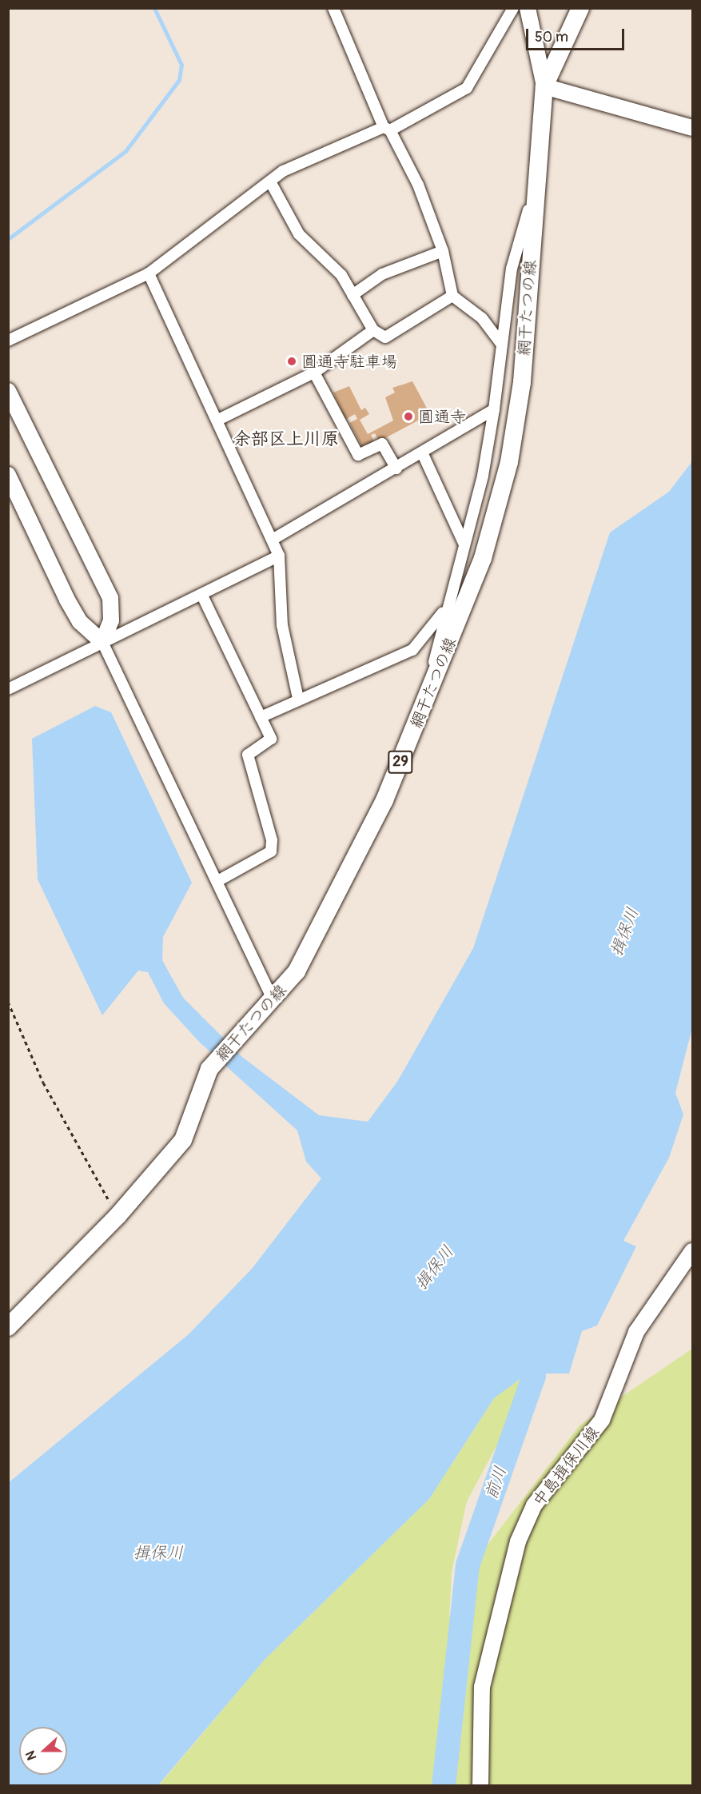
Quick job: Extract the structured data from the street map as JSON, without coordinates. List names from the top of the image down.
{
  "streets": {
    "main road": ["網干たつの線", "29", "中島揖保川線"]
  },
  "districts": ["余部区上川原"],
  "water": ["揖保川", "前川"],
  "places": ["圓通寺駐車場", "圓通寺"],
  "scale_bar": "50 m",
  "north": "left"
}
